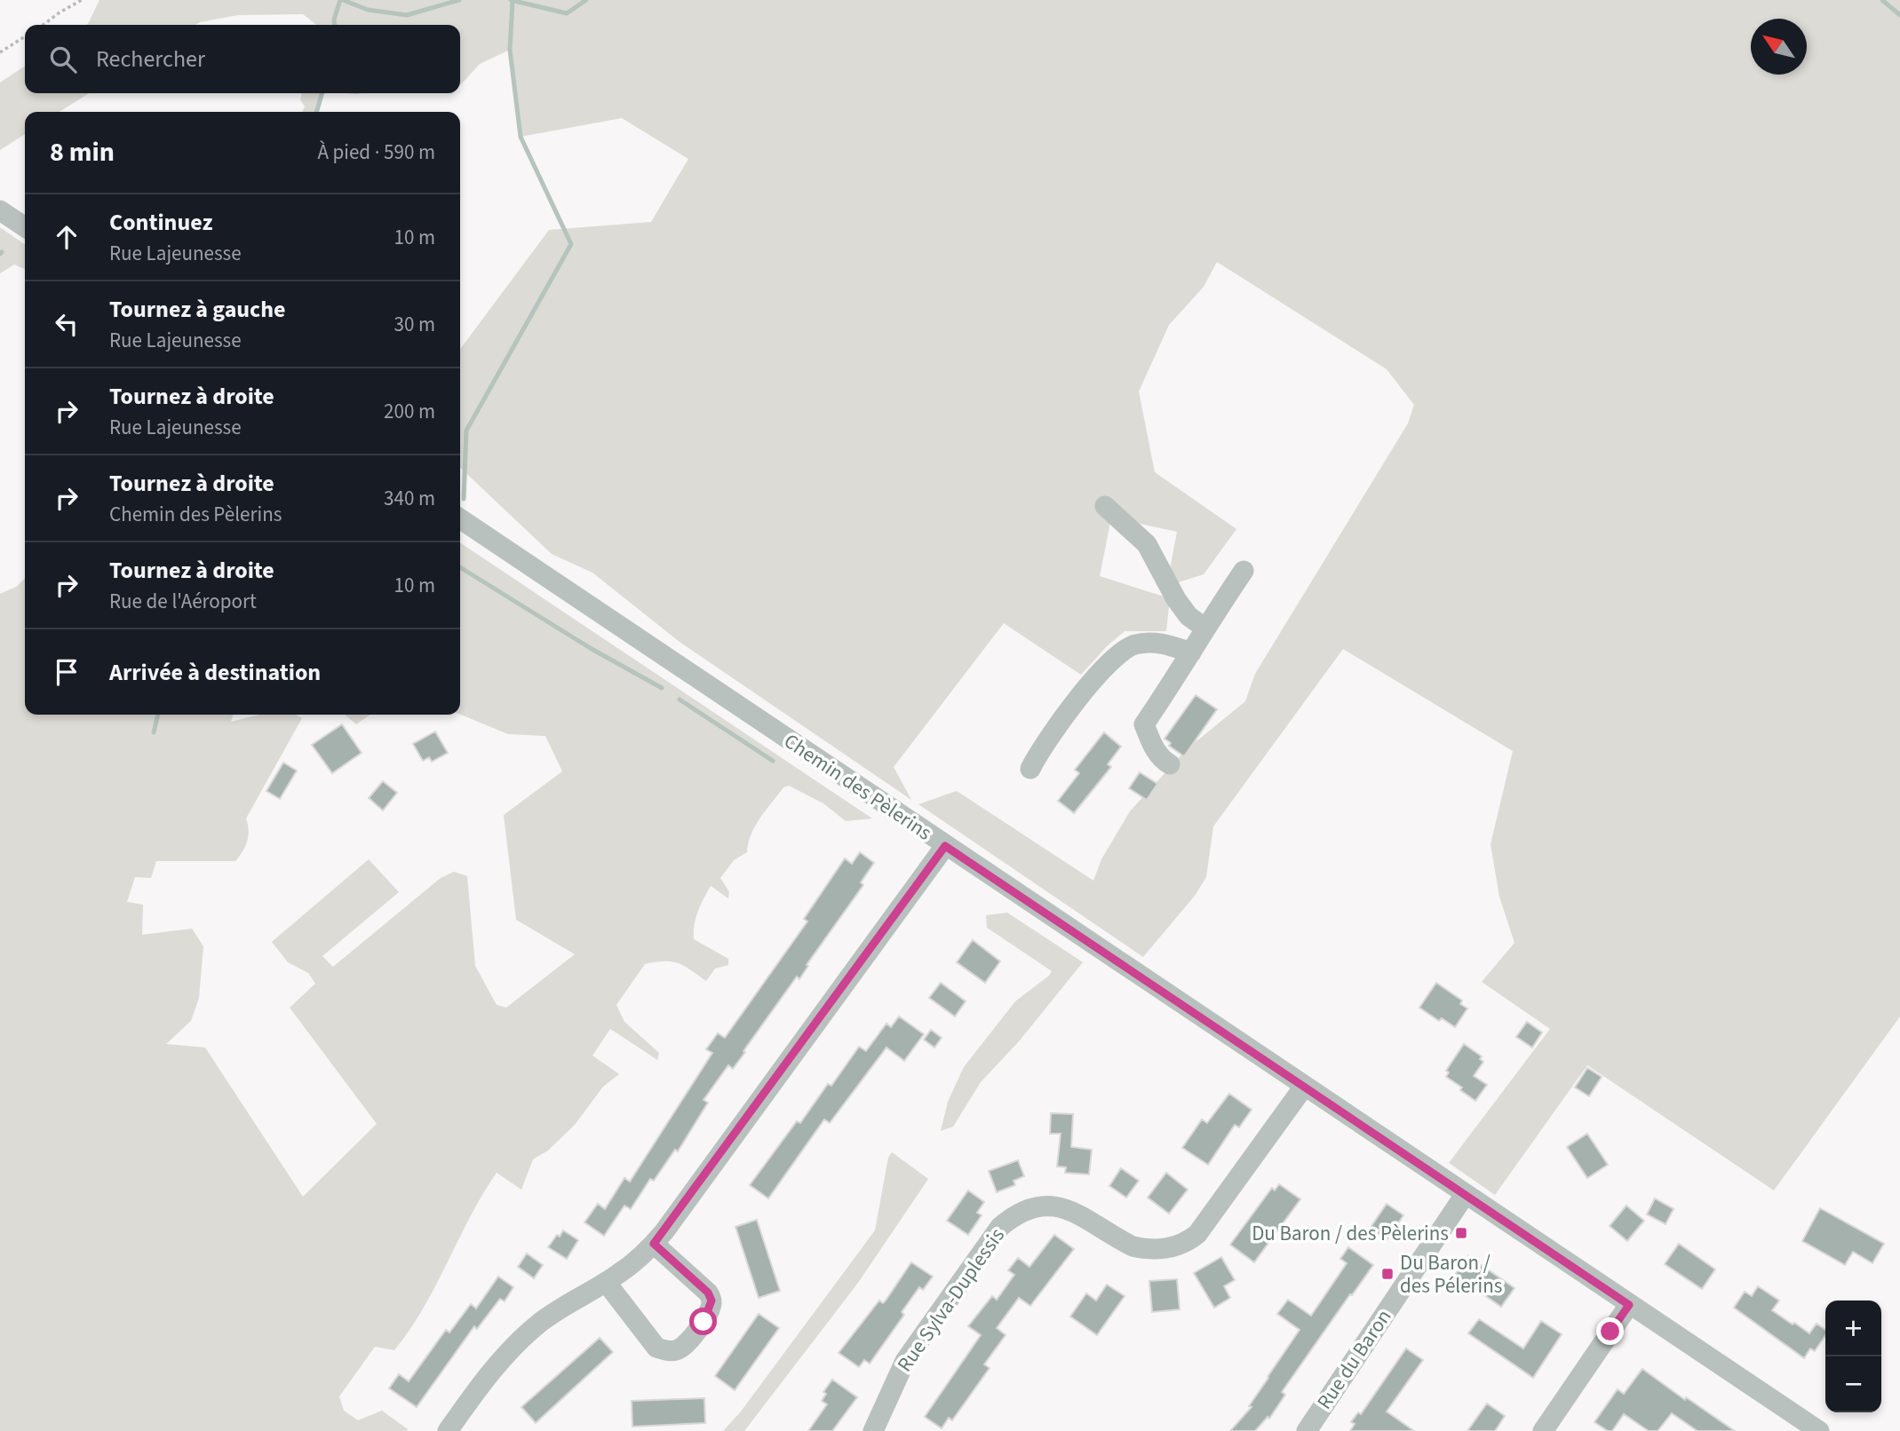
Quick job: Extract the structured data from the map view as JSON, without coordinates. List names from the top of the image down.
{
  "streets": {
    "street": ["Chemin des Pèlerins", "Rue Sylva-Duplessis", "Rue du Baron"]
  },
  "crossings": [
    ["Chemin des Pèlerins", "Rue Sylva-Duplessis"],
    ["Chemin des Pèlerins", "Rue du Baron"]
  ],
  "places": {
    "transit": ["Du Baron / des Pèlerins", "Du Baron / des Pélerins"]
  },
  "north": "top left",
  "page": {
    "search": "Rechercher",
    "heading": ["8 min", "À pied · 590 m"],
    "list": [
      ["Continuez", "Rue Lajeunesse", "10 m"],
      ["Tournez à gauche", "Rue Lajeunesse", "30 m"],
      ["Tournez à droite", "Rue Lajeunesse", "200 m"],
      ["Tournez à droite", "Chemin des Pèlerins", "340 m"],
      ["Tournez à droite", "Rue de l'Aéroport", "10 m"],
      "Arrivée à destination"
    ],
    "map_buttons": ["+", "−"]
  }
}
